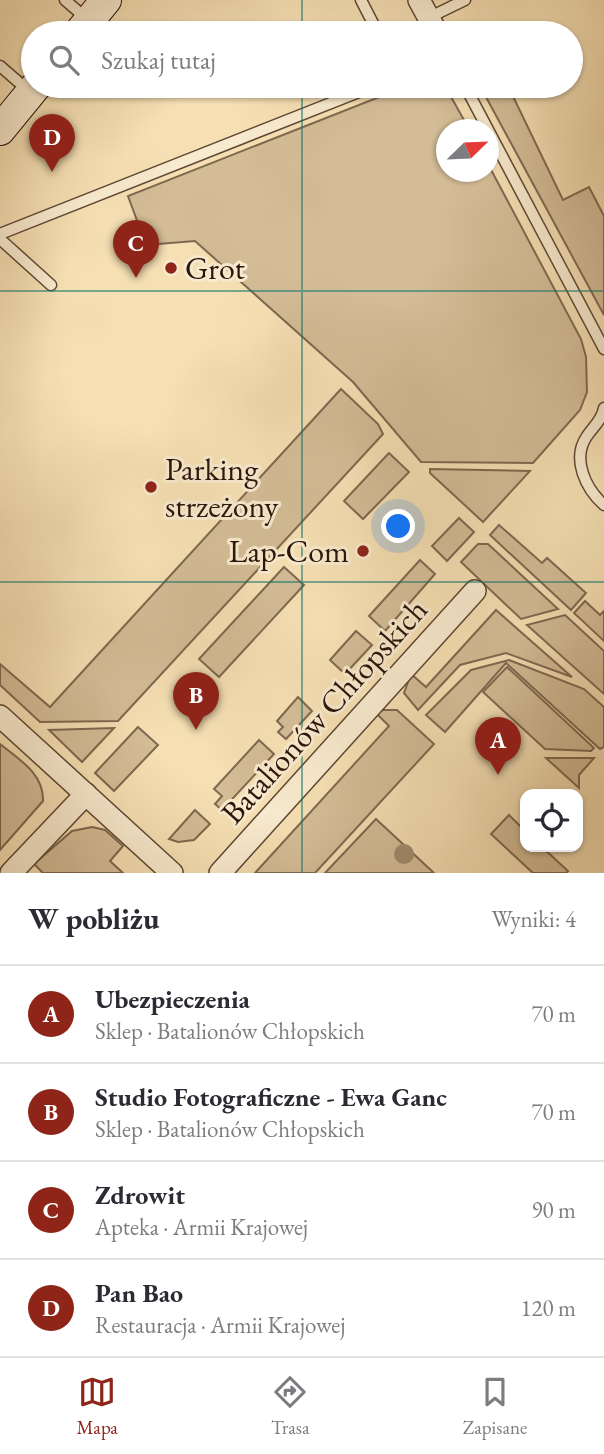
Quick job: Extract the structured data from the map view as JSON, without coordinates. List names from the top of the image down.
{
  "streets": {
    "street": ["Batalionów Chłopskich"]
  },
  "places": ["Grot", "Parking strzeżony", "Lap-Com"],
  "north": "top right",
  "page": {
    "search": "Szukaj tutaj",
    "pins": [
      "D",
      "C",
      "B",
      "A"
    ],
    "heading": ["W pobliżu", "Wyniki: 4"],
    "list": [
      {
        "mark": "A",
        "name": "Ubezpieczenia",
        "note": "Sklep · Batalionów Chłopskich",
        "value": "70 m"
      },
      {
        "mark": "B",
        "name": "Studio Fotograficzne - Ewa Ganc",
        "note": "Sklep · Batalionów Chłopskich",
        "value": "70 m"
      },
      {
        "mark": "C",
        "name": "Zdrowit",
        "note": "Apteka · Armii Krajowej",
        "value": "90 m"
      },
      {
        "mark": "D",
        "name": "Pan Bao",
        "note": "Restauracja · Armii Krajowej",
        "value": "120 m"
      }
    ],
    "nav": ["Mapa", "Trasa", "Zapisane"]
  }
}
